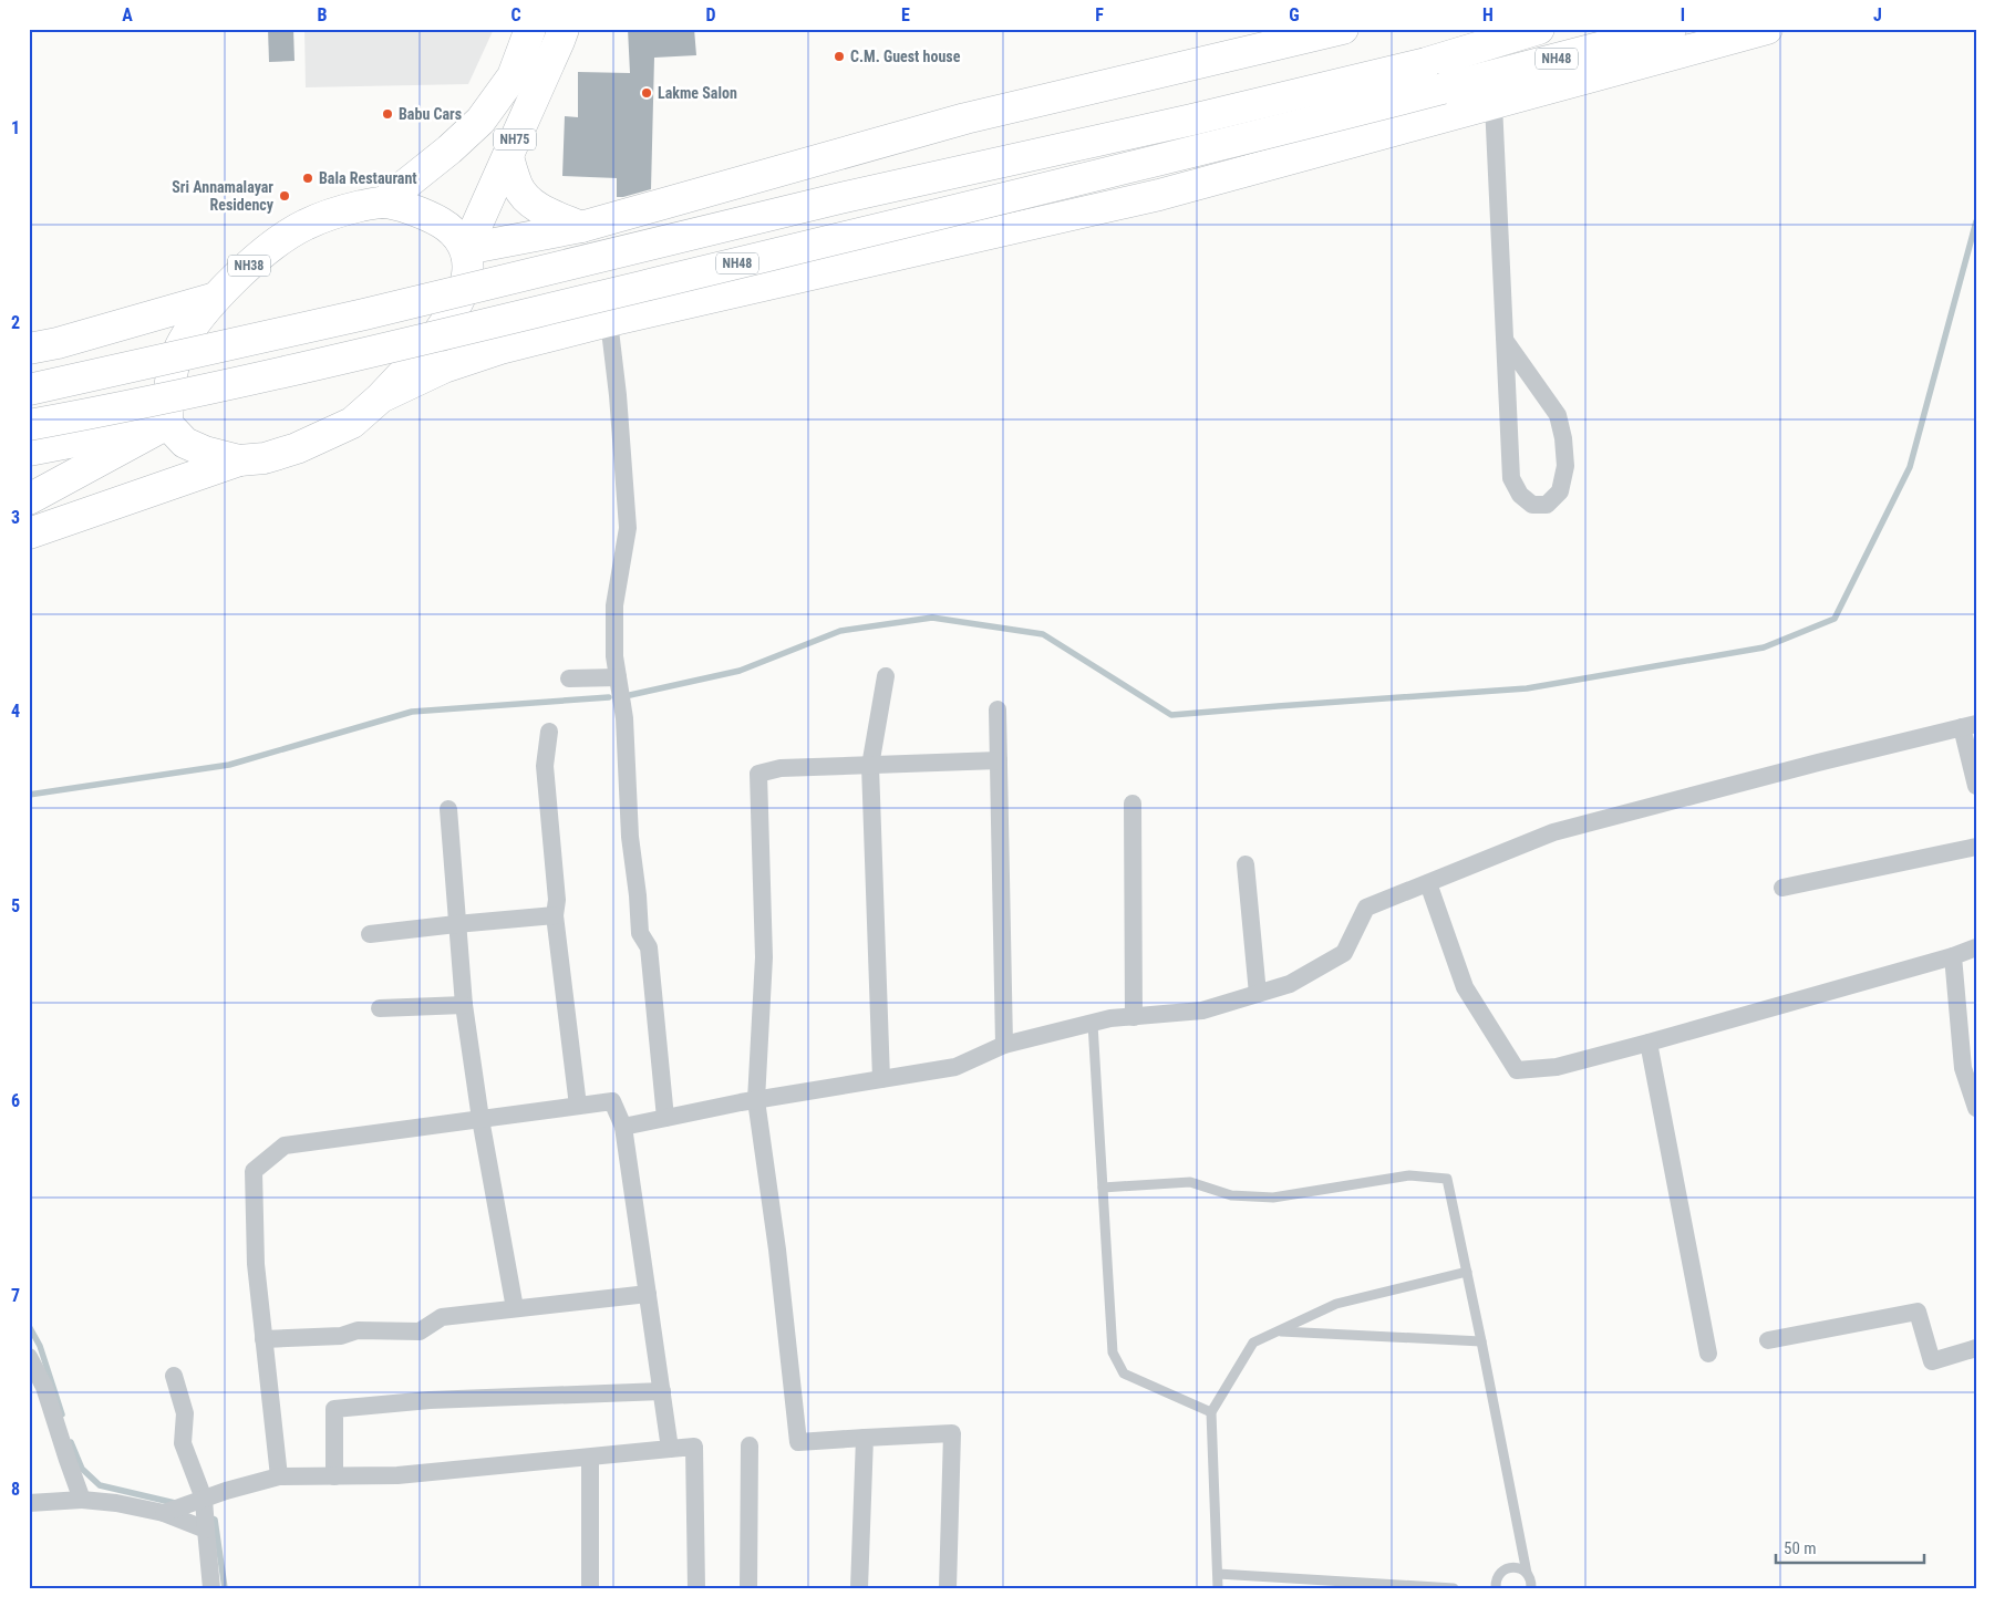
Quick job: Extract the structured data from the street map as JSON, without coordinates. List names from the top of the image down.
{
  "streets": {
    "highway": ["NH48", "NH75", "NH38"]
  },
  "crossings": [
    ["NH75", "NH38"]
  ],
  "places": [
    "C.M. Guest house",
    "Lakme Salon",
    "Babu Cars",
    "Bala Restaurant",
    "Sri Annamalayar Residency"
  ],
  "scale_bar": "50 m",
  "grid": {
    "columns": [
      "A",
      "B",
      "C",
      "D",
      "E",
      "F",
      "G",
      "H",
      "I",
      "J"
    ],
    "rows": [
      "1",
      "2",
      "3",
      "4",
      "5",
      "6",
      "7",
      "8"
    ]
  }
}
